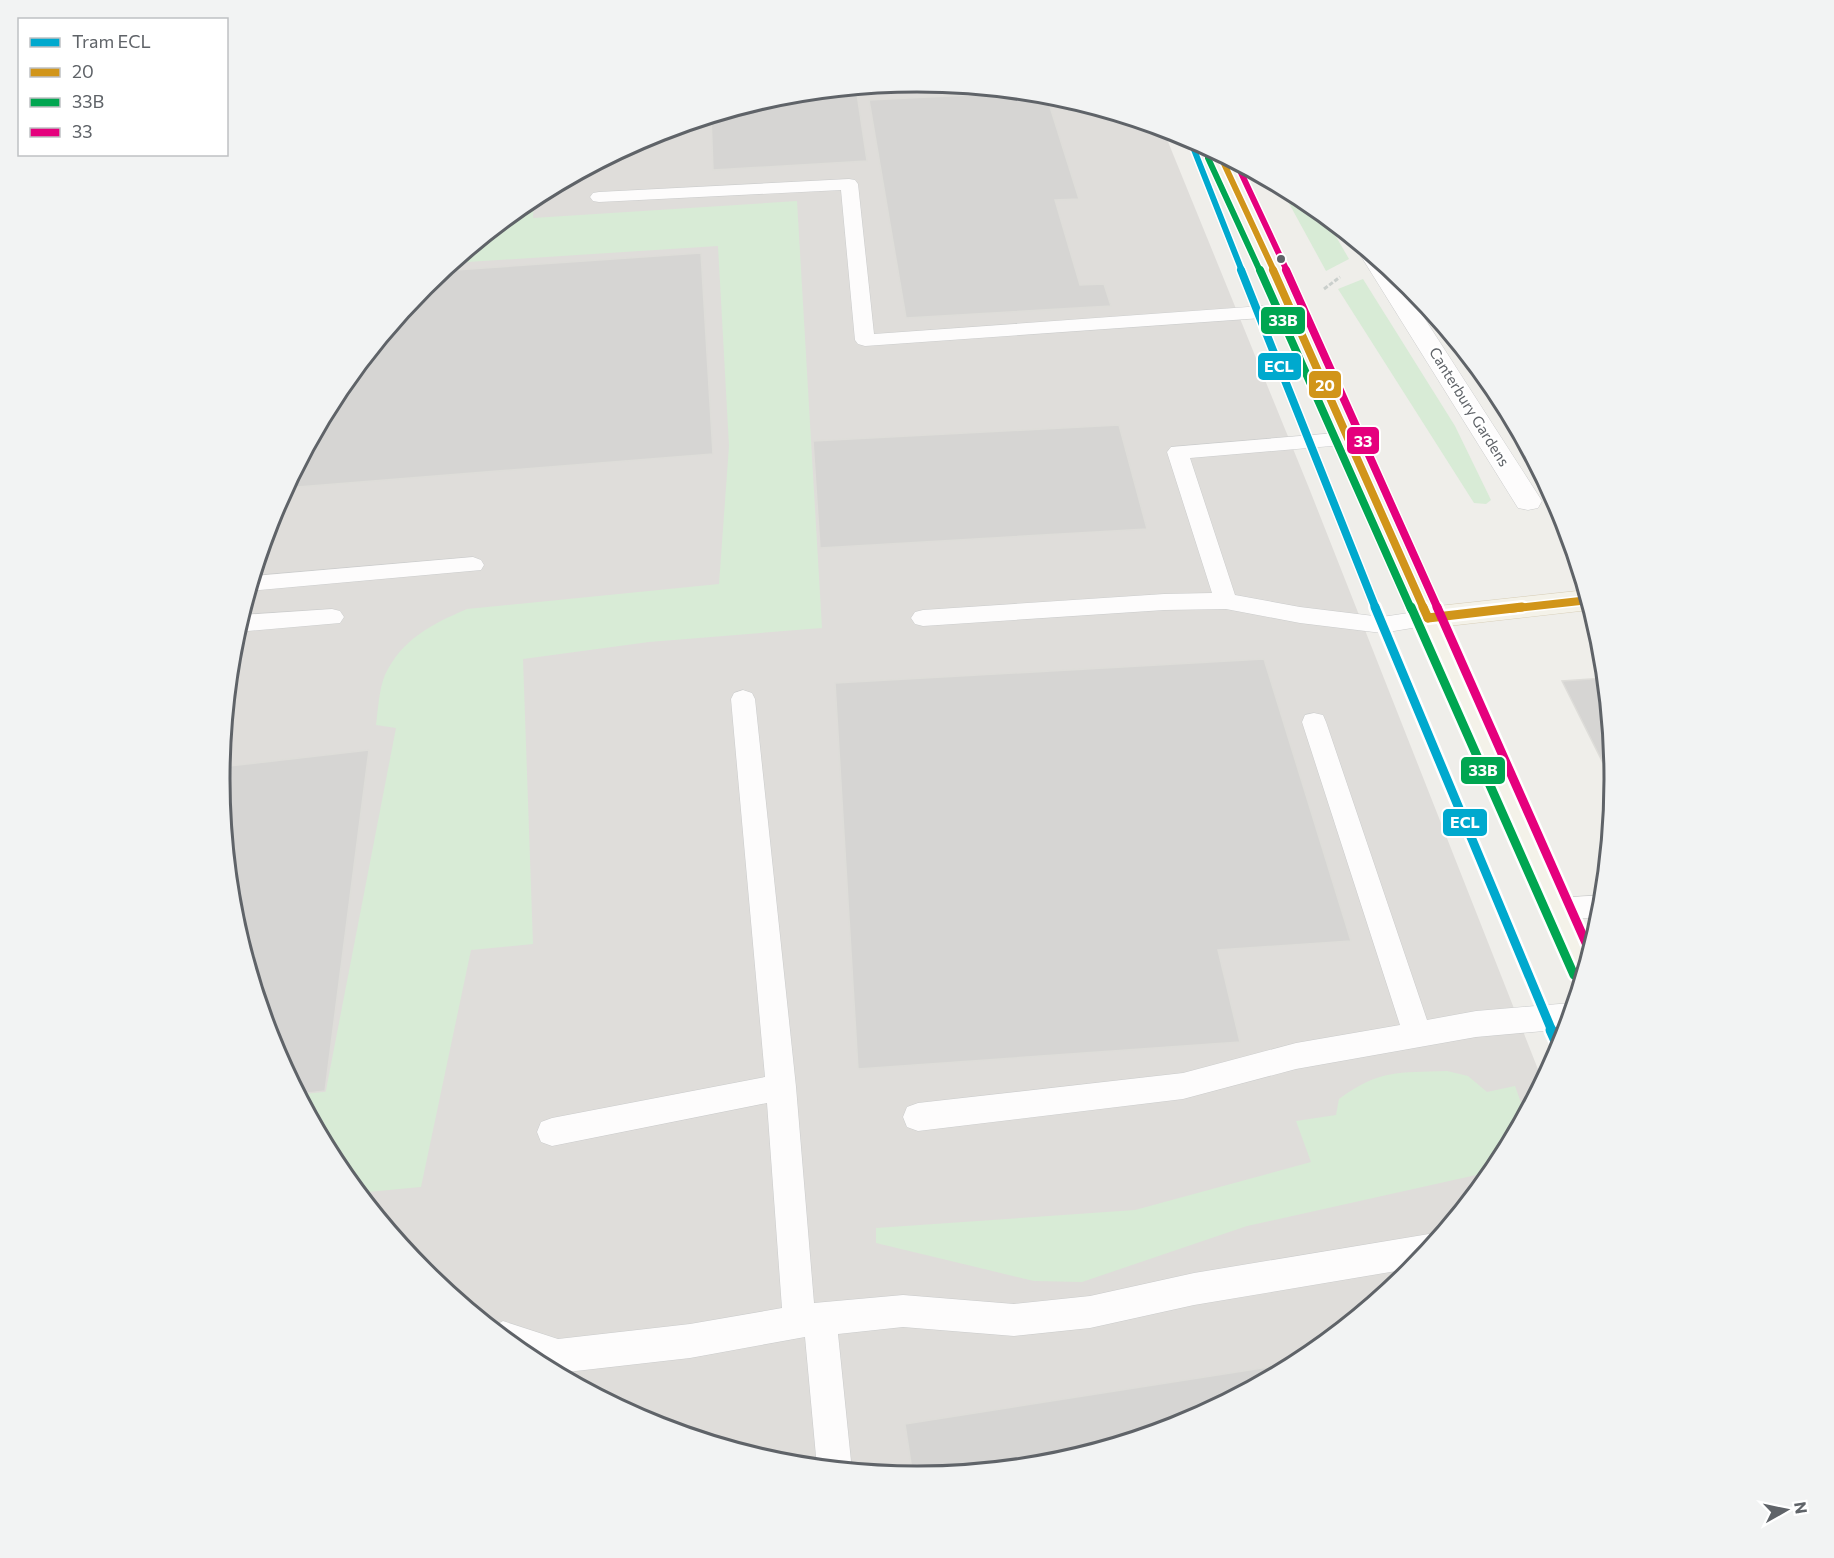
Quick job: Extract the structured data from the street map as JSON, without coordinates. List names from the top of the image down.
{
  "streets": {
    "street": ["Canterbury Gardens"]
  },
  "lines": [
    "tram line ECL",
    "transit line 33B",
    "transit line 20",
    "transit line 33"
  ],
  "legend": [
    "Tram ECL",
    "20",
    "33B",
    "33"
  ],
  "north": "right"
}
